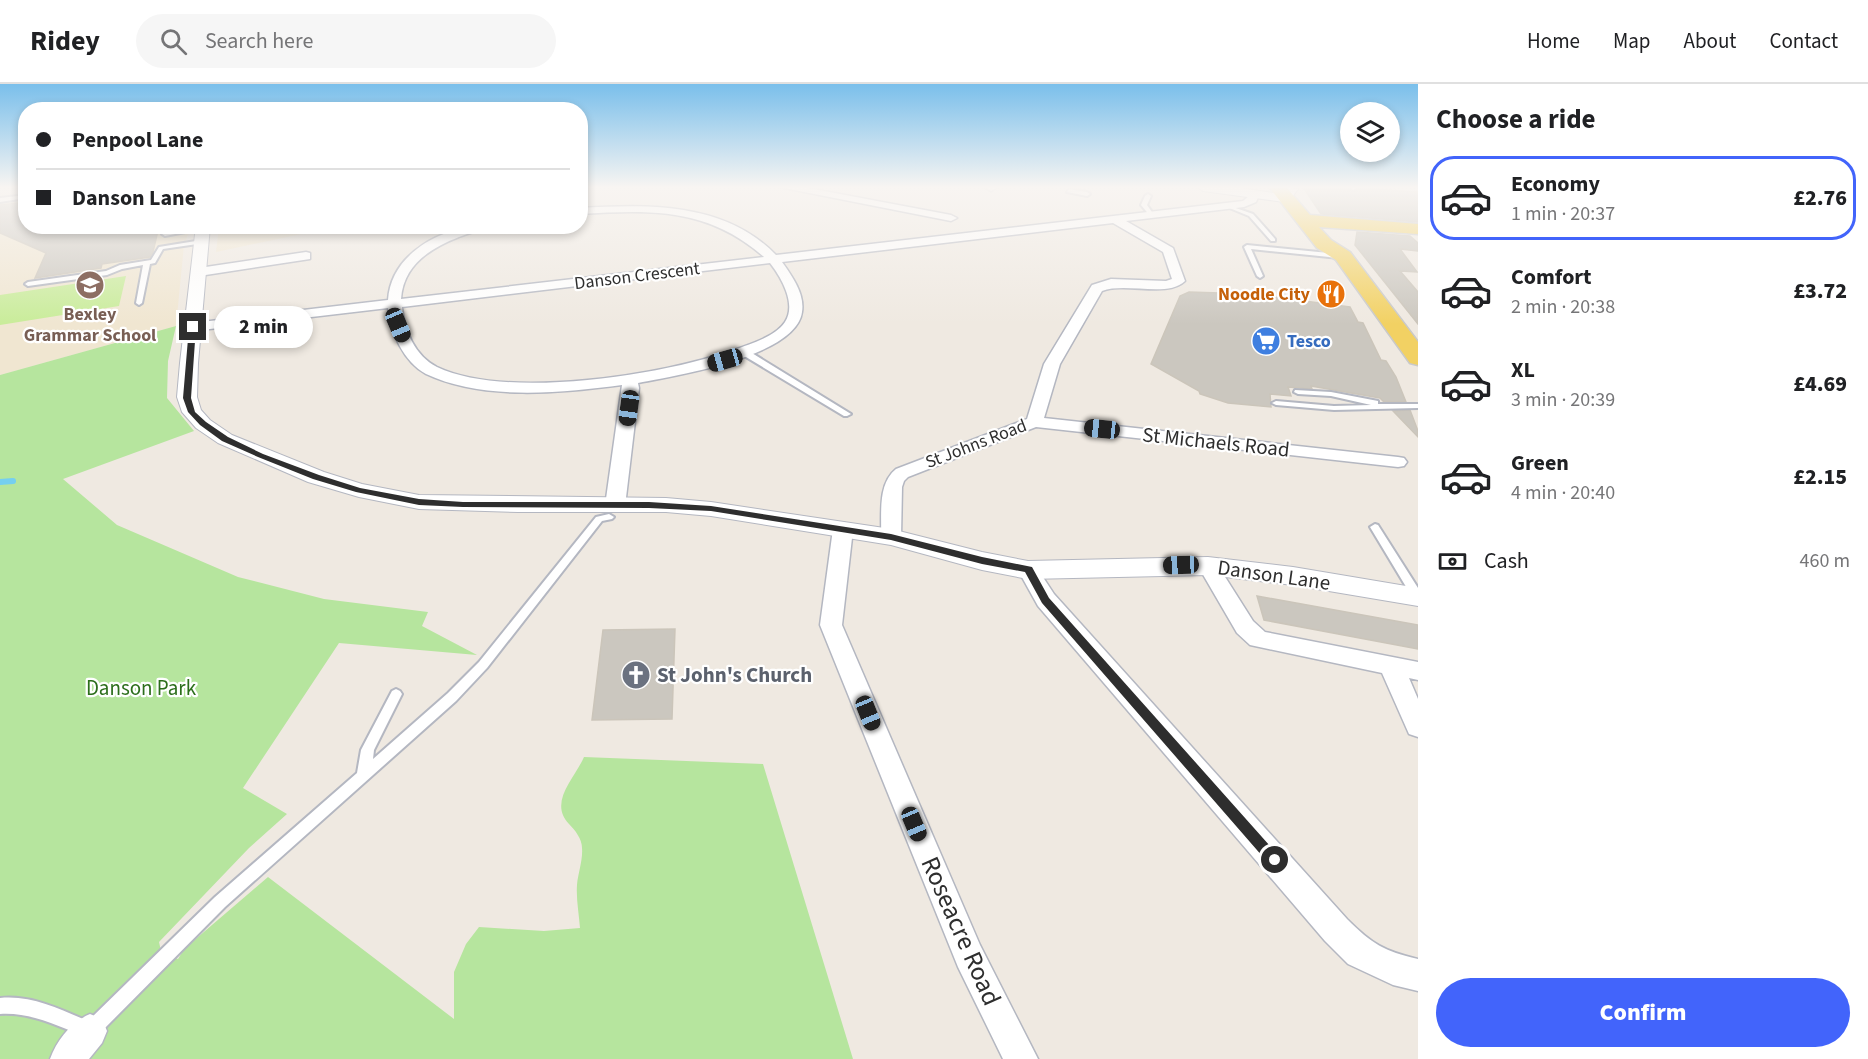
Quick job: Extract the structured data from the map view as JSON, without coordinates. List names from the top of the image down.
{
  "streets": {
    "street": [
      "Danson Crescent",
      "St Michaels Road",
      "St Johns Road",
      "Danson Lane",
      "Roseacre Road"
    ]
  },
  "crossings": [
    ["Danson Crescent", "Danson Lane"],
    ["St Michaels Road", "St Johns Road"],
    ["St Johns Road", "Danson Lane"],
    ["Danson Lane", "Roseacre Road"]
  ],
  "parks": ["Danson Park"],
  "places": {
    "school or university": ["Bexley Grammar School"],
    "restaurant": ["Noodle City"],
    "supermarket": ["Tesco"],
    "church": ["St John's Church"]
  },
  "page": {
    "header": "Ridey",
    "search": "Search here",
    "nav": [
      "Home",
      "Map",
      "About",
      "Contact"
    ],
    "heading": "Choose a ride",
    "banner": ["Penpool Lane", "Danson Lane"],
    "list": [
      {
        "name": "Economy",
        "note": "1 min · 20:37",
        "value": "£2.76"
      },
      {
        "name": "Comfort",
        "note": "2 min · 20:38",
        "value": "£3.72"
      },
      {
        "name": "XL",
        "note": "3 min · 20:39",
        "value": "£4.69"
      },
      {
        "name": "Green",
        "note": "4 min · 20:40",
        "value": "£2.15"
      }
    ],
    "bubble": "2 min",
    "pay": ["Cash", "460 m"],
    "buttons": "Confirm"
  }
}
